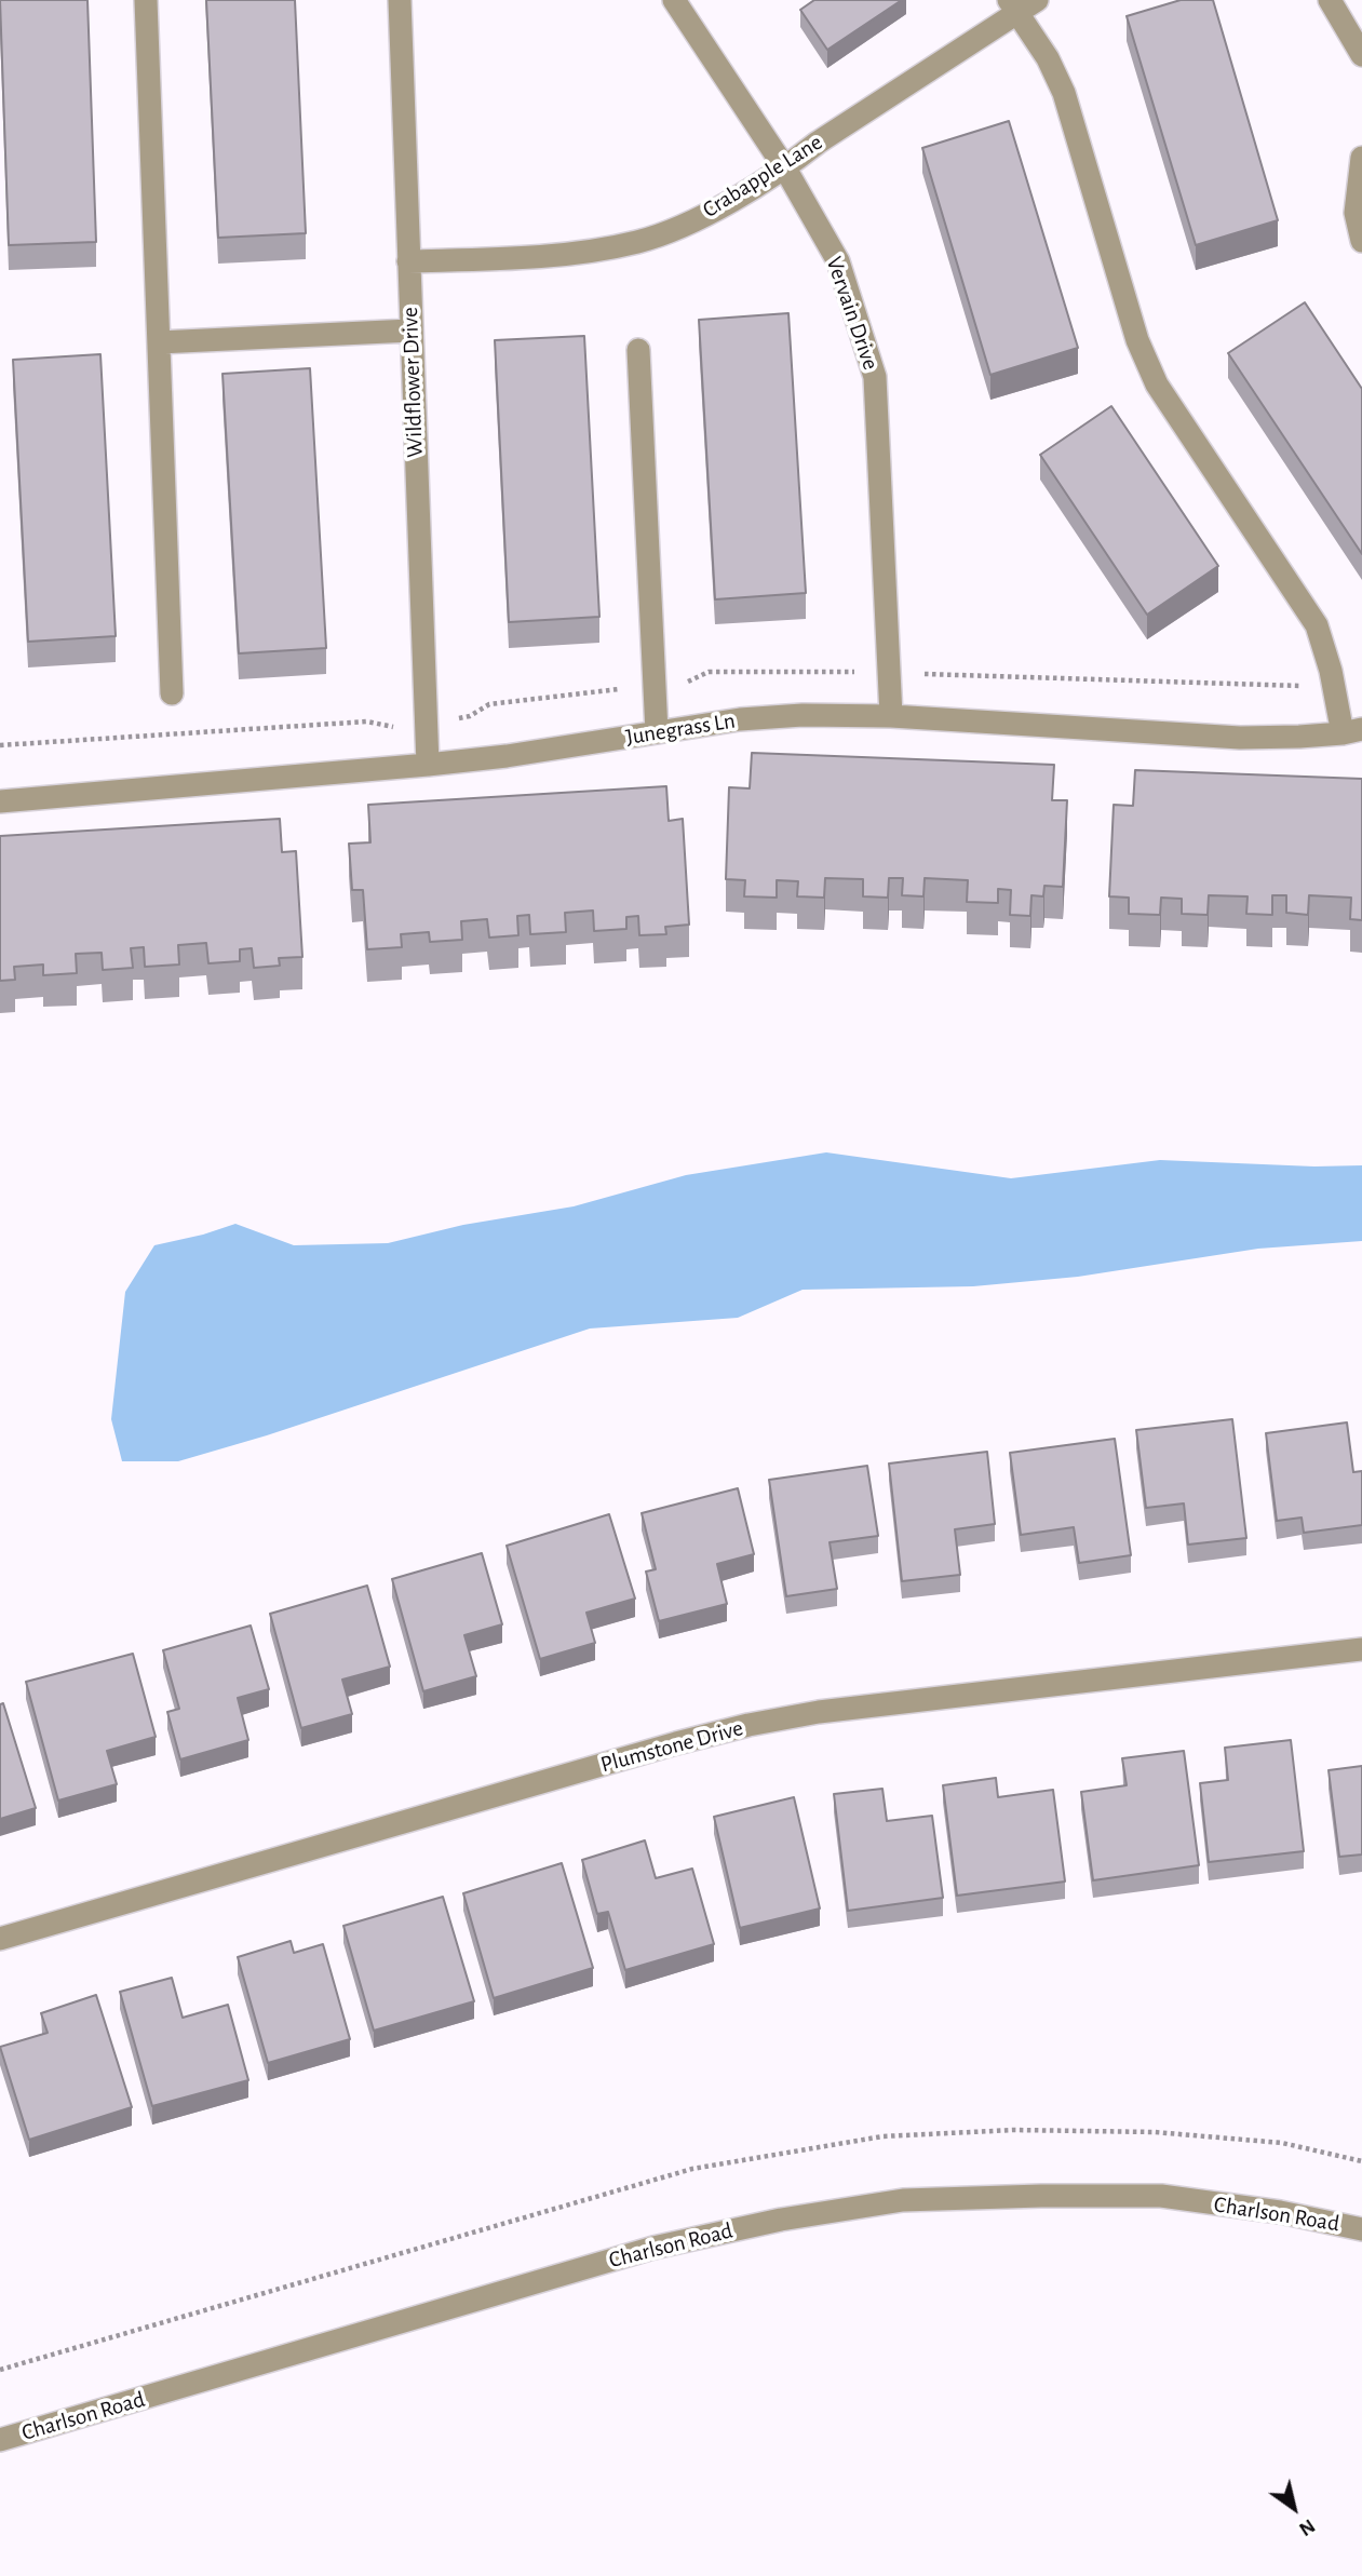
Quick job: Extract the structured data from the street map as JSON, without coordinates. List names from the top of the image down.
{
  "streets": {
    "street": [
      "Crabapple Lane",
      "Vervain Drive",
      "Wildflower Drive",
      "Junegrass Ln",
      "Plumstone Drive",
      "Charlson Road"
    ]
  },
  "crossings": [
    ["Crabapple Lane", "Vervain Drive"],
    ["Crabapple Lane", "Wildflower Drive"],
    ["Vervain Drive", "Junegrass Ln"],
    ["Wildflower Drive", "Junegrass Ln"]
  ],
  "north": "bottom right"
}
